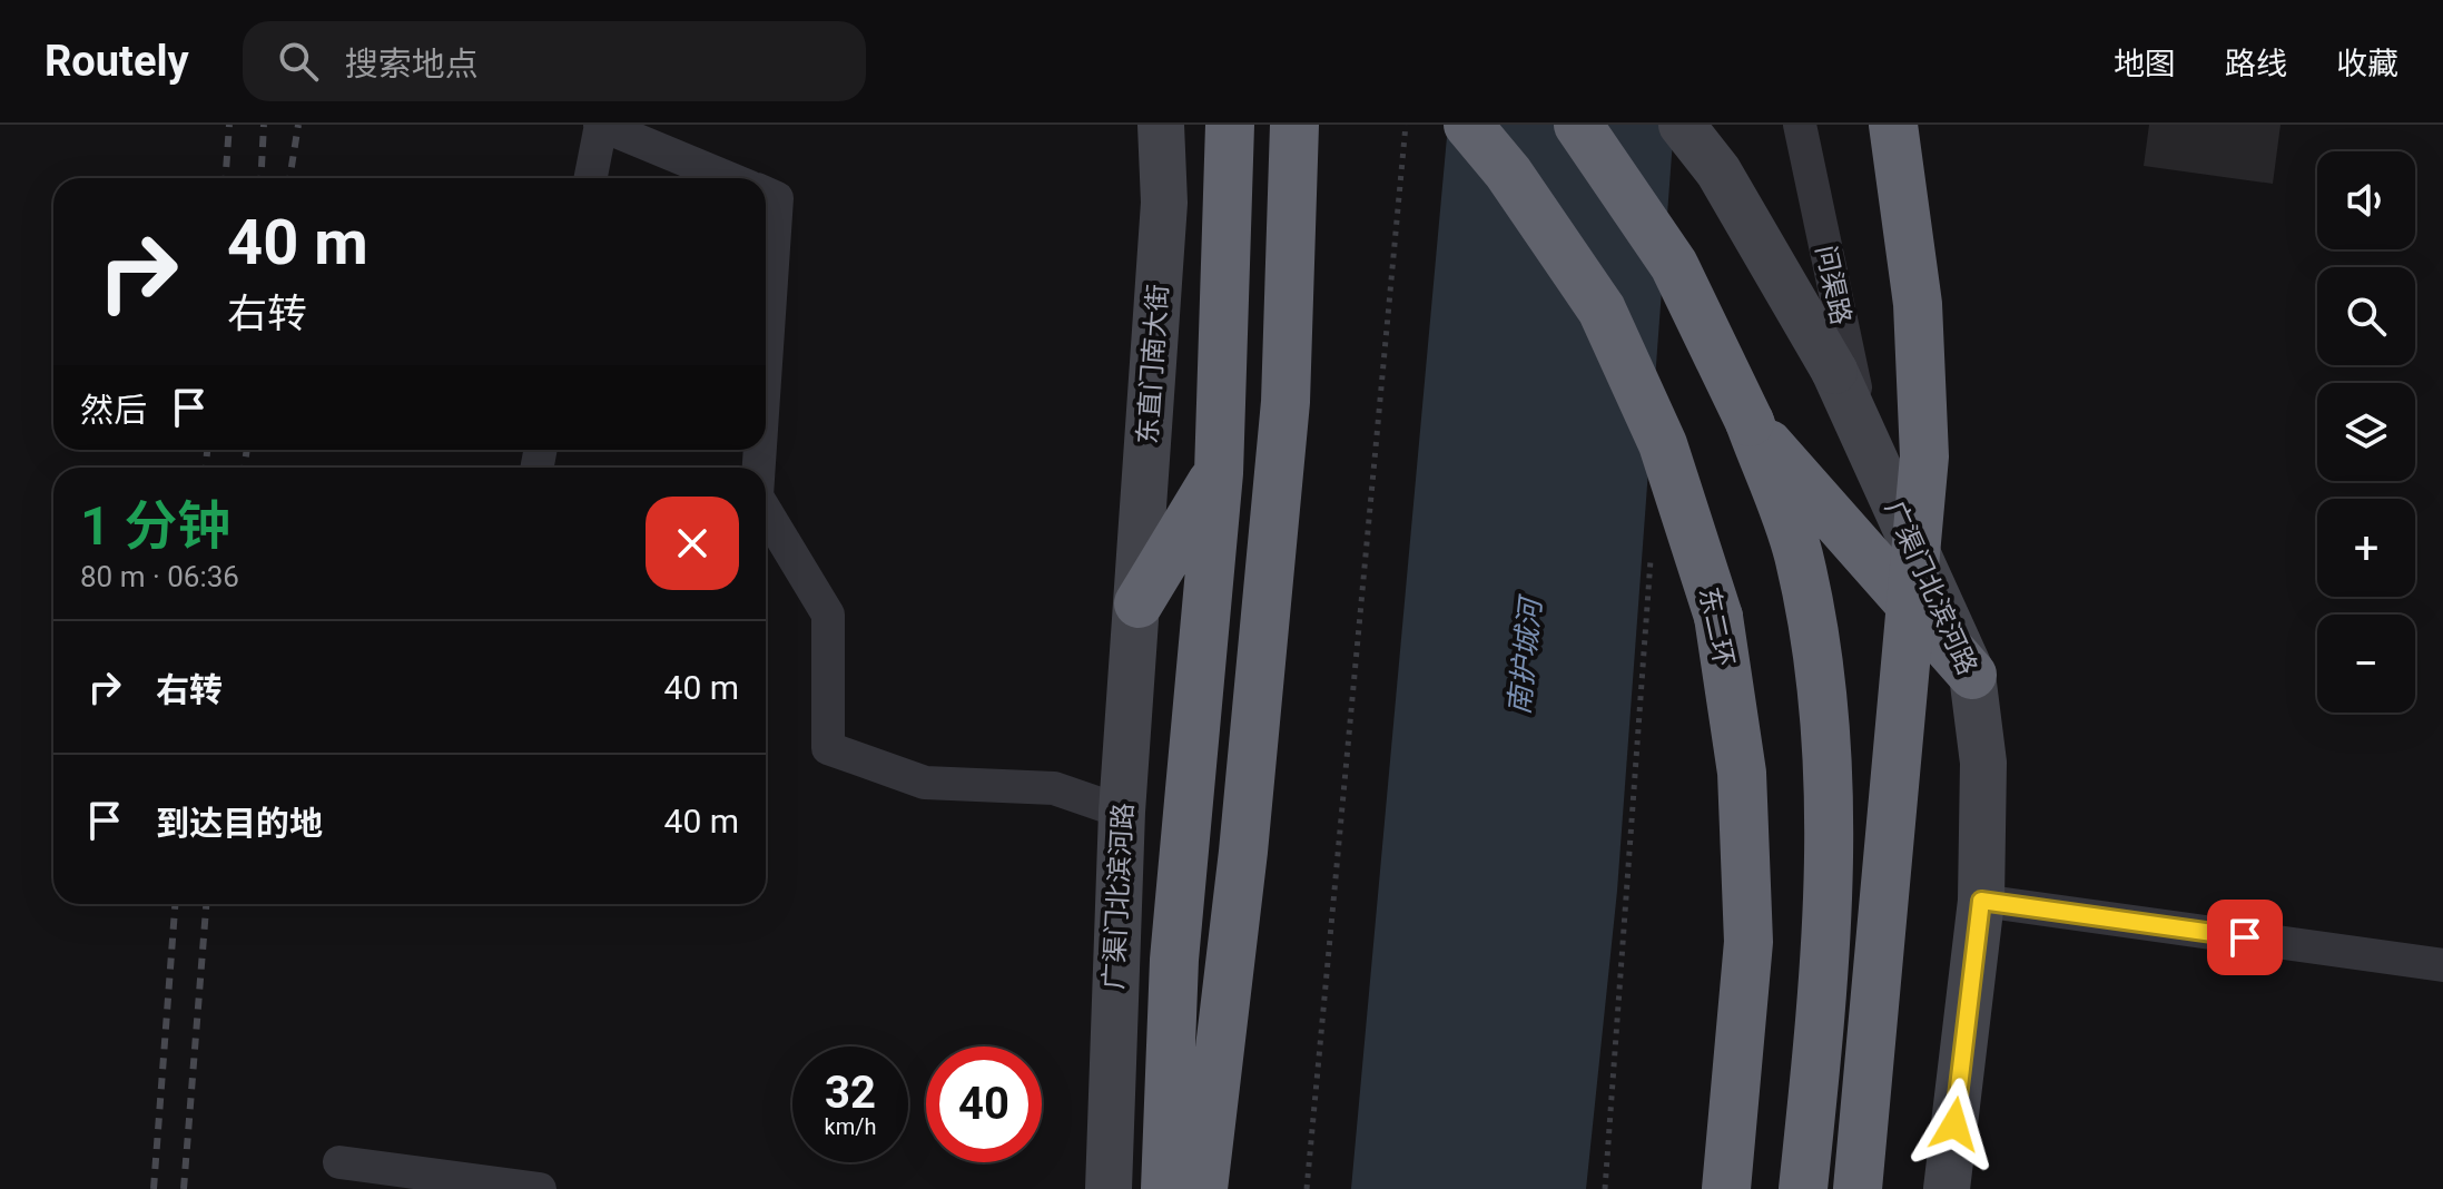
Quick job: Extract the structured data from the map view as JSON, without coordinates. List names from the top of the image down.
{
  "streets": {
    "highway": ["东二环"],
    "street": ["问渠路", "东直门南大街", "广渠门北滨河路"]
  },
  "crossings": [
    ["问渠路", "广渠门北滨河路"],
    ["东直门南大街", "广渠门北滨河路"]
  ],
  "water": ["南护城河"],
  "page": {
    "header": "Routely",
    "search": "搜索地点",
    "nav": ["地图", "路线", "收藏"],
    "map_buttons": ["+", "−"],
    "turn": ["40 m", "右转"],
    "then": "然后",
    "heading": ["1 分钟", "80 m · 06:36"],
    "list": [
      {
        "name": "右转",
        "value": "40 m"
      },
      {
        "name": "到达目的地",
        "value": "40 m"
      }
    ],
    "speed": "32 km/h",
    "limit": "40"
  }
}
